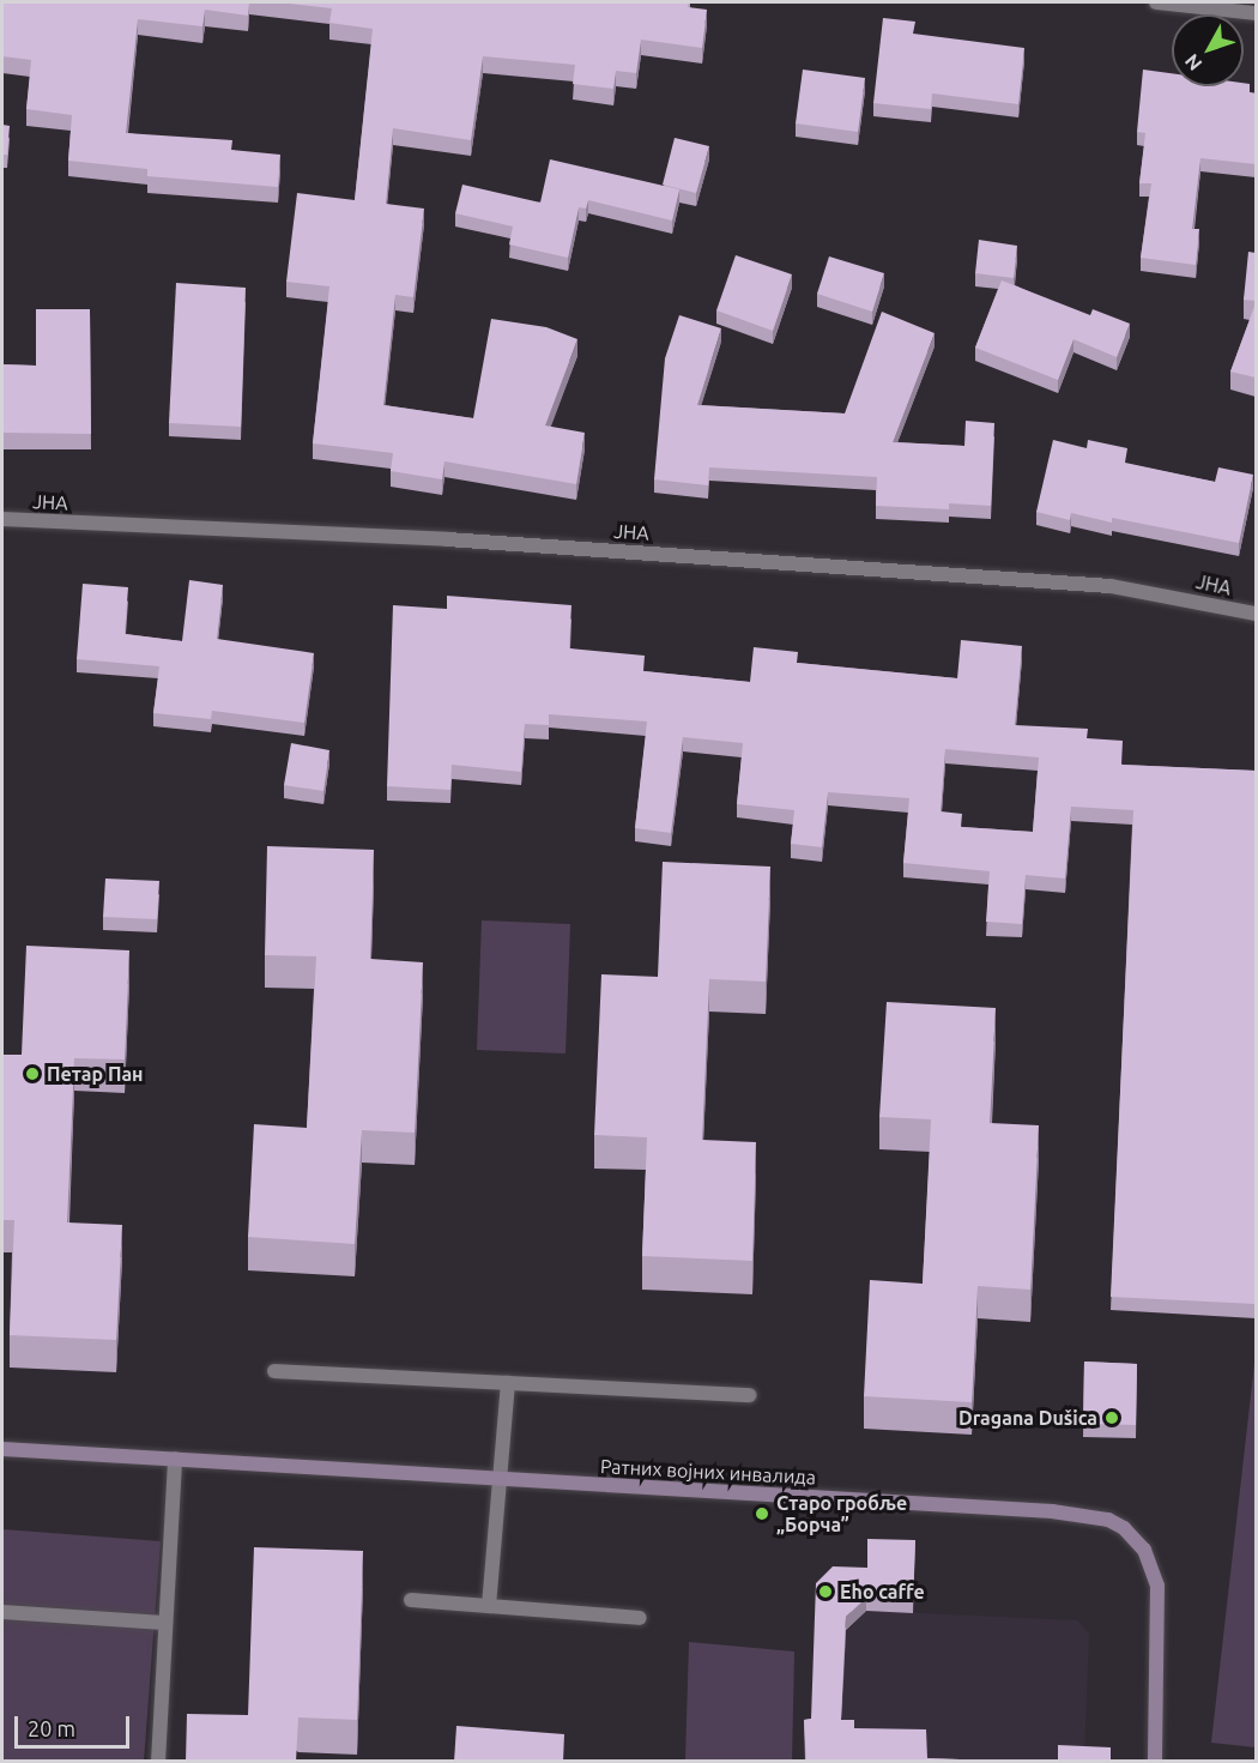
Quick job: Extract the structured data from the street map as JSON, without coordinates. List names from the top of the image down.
{
  "streets": {
    "street": ["ЈНА", "Ратних војних инвалида"]
  },
  "places": [
    "Петар Пан",
    "Dragana Dušica",
    "Старо гробље „Борча”",
    "Eho caffe"
  ],
  "scale_bar": "20 m",
  "north": "bottom left"
}
